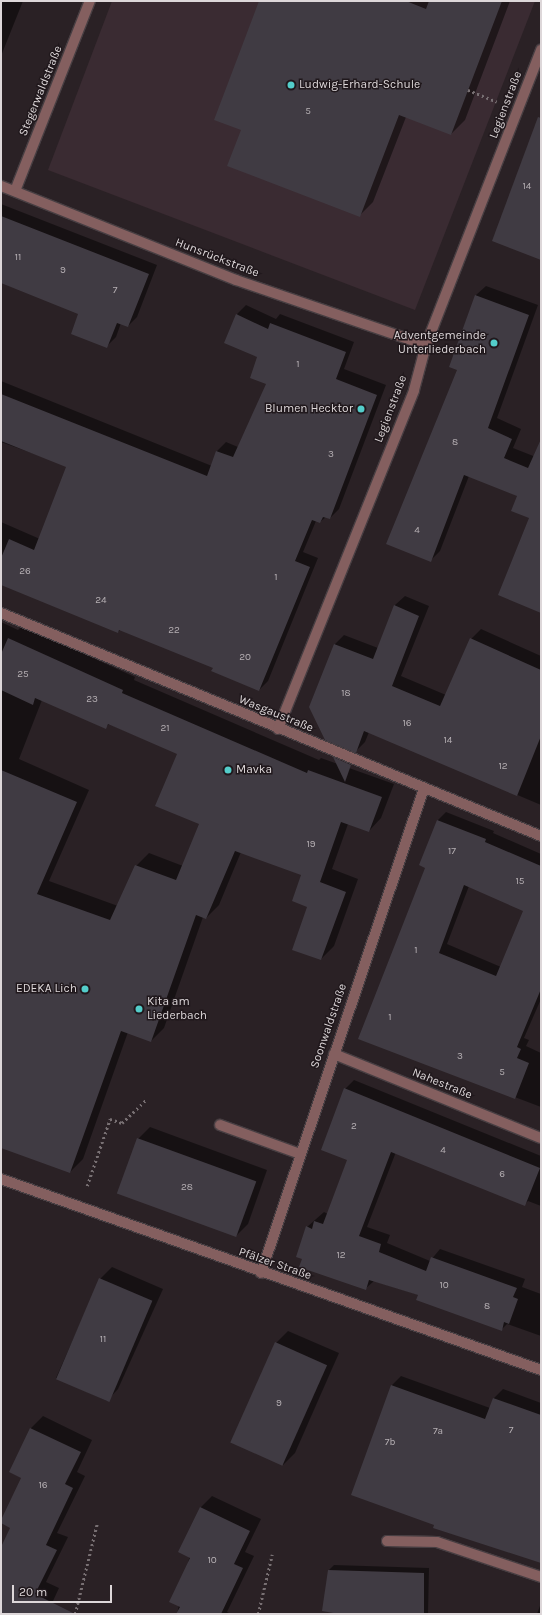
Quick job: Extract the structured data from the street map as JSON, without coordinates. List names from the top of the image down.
{
  "streets": {
    "street": [
      "Stegerwaldstraße",
      "Legienstraße",
      "Hunsrückstraße",
      "Wasgaustraße",
      "Soonwaldstraße",
      "Nahestraße",
      "Pfälzer Straße"
    ]
  },
  "crossings": [
    ["Stegerwaldstraße", "Hunsrückstraße"],
    ["Legienstraße", "Hunsrückstraße"],
    ["Legienstraße", "Wasgaustraße"],
    ["Wasgaustraße", "Soonwaldstraße"],
    ["Soonwaldstraße", "Nahestraße"],
    ["Soonwaldstraße", "Pfälzer Straße"]
  ],
  "places": [
    "Ludwig-Erhard-Schule",
    "Adventgemeinde Unterliederbach",
    "Blumen Hecktor",
    "Mavka",
    "EDEKA Lich",
    "Kita am Liederbach"
  ],
  "house_numbers": [
    "5",
    "14",
    "11",
    "9",
    "7",
    "1",
    "8",
    "3",
    "4",
    "26",
    "1",
    "24",
    "22",
    "20",
    "25",
    "18",
    "23",
    "16",
    "21",
    "14",
    "12",
    "19",
    "17",
    "15",
    "1",
    "1",
    "3",
    "5",
    "2",
    "4",
    "6",
    "28",
    "12",
    "10",
    "8",
    "11",
    "9",
    "7",
    "7a",
    "7b",
    "16",
    "10"
  ],
  "scale_bar": "20 m"
}
